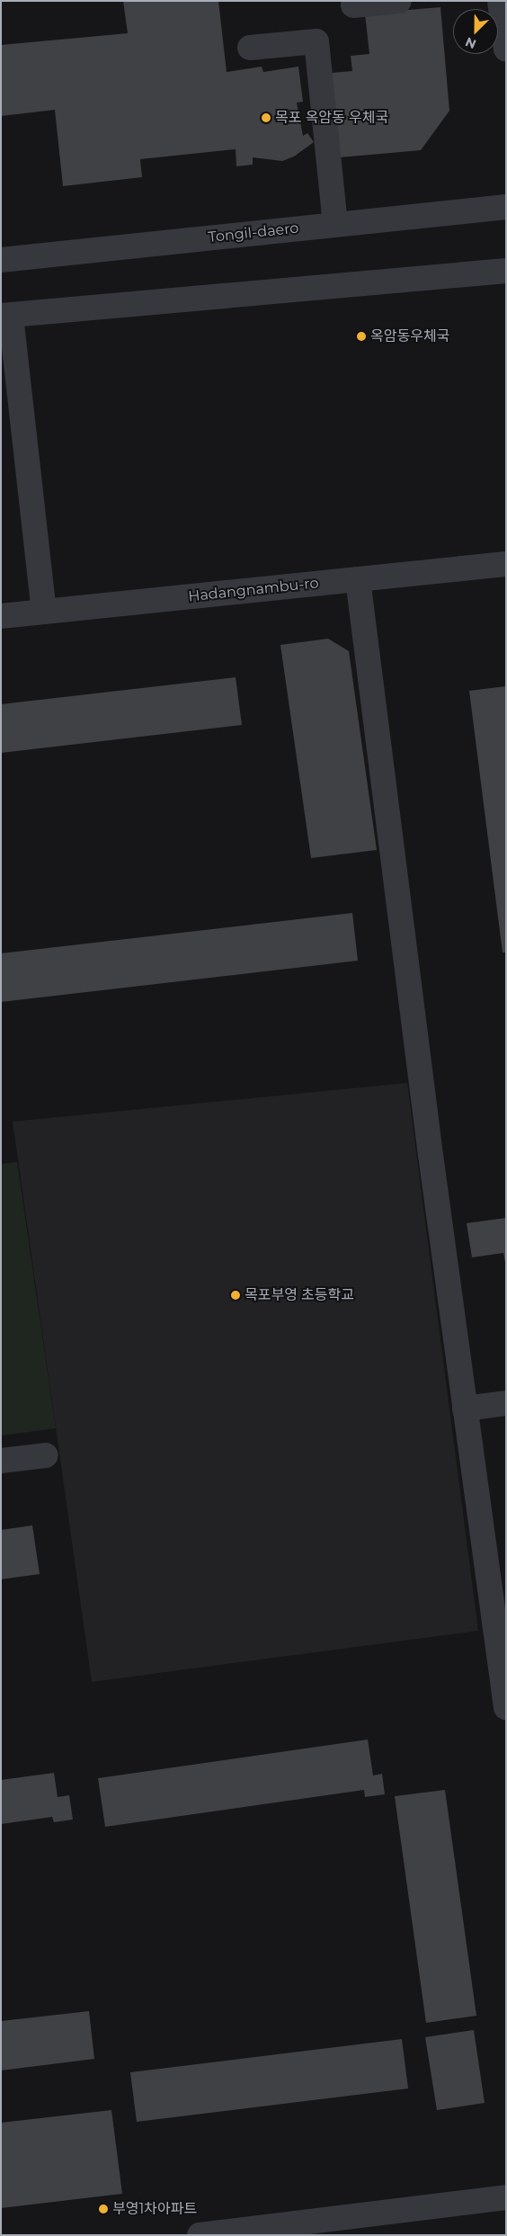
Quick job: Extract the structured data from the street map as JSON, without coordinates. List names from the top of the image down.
{
  "streets": {
    "street": ["Tongil-daero", "Hadangnambu-ro"]
  },
  "places": [
    "목포 옥암동 우체국",
    "옥암동우체국",
    "목포부영 초등학교",
    "부영1차아파트"
  ],
  "north": "bottom left"
}
